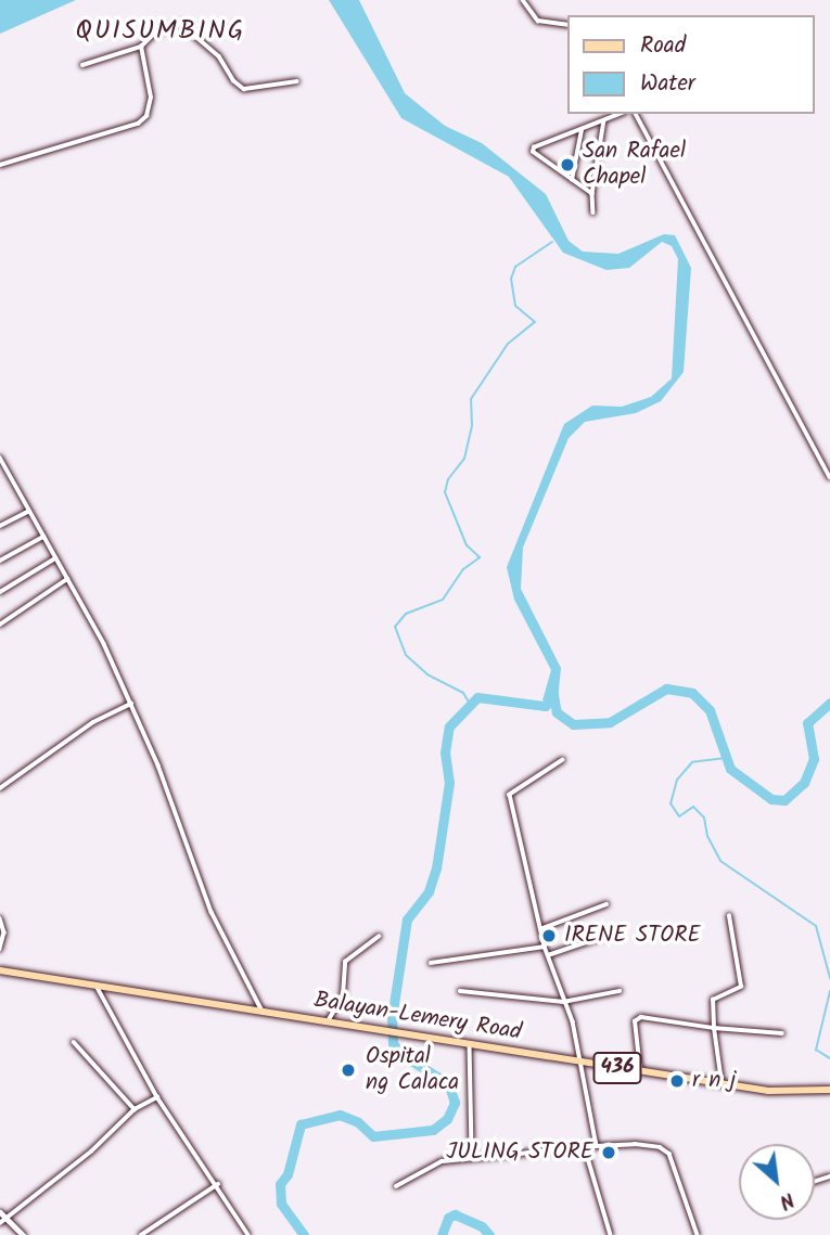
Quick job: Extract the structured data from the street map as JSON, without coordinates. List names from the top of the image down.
{
  "streets": {
    "main road": ["Balayan-Lemery Road", "436"]
  },
  "districts": ["QUISUMBING"],
  "places": [
    "San Rafael Chapel",
    "IRENE STORE",
    "Ospital ng Calaca",
    "r n j",
    "JULING STORE"
  ],
  "legend": ["Road", "Water"],
  "north": "bottom right"
}
